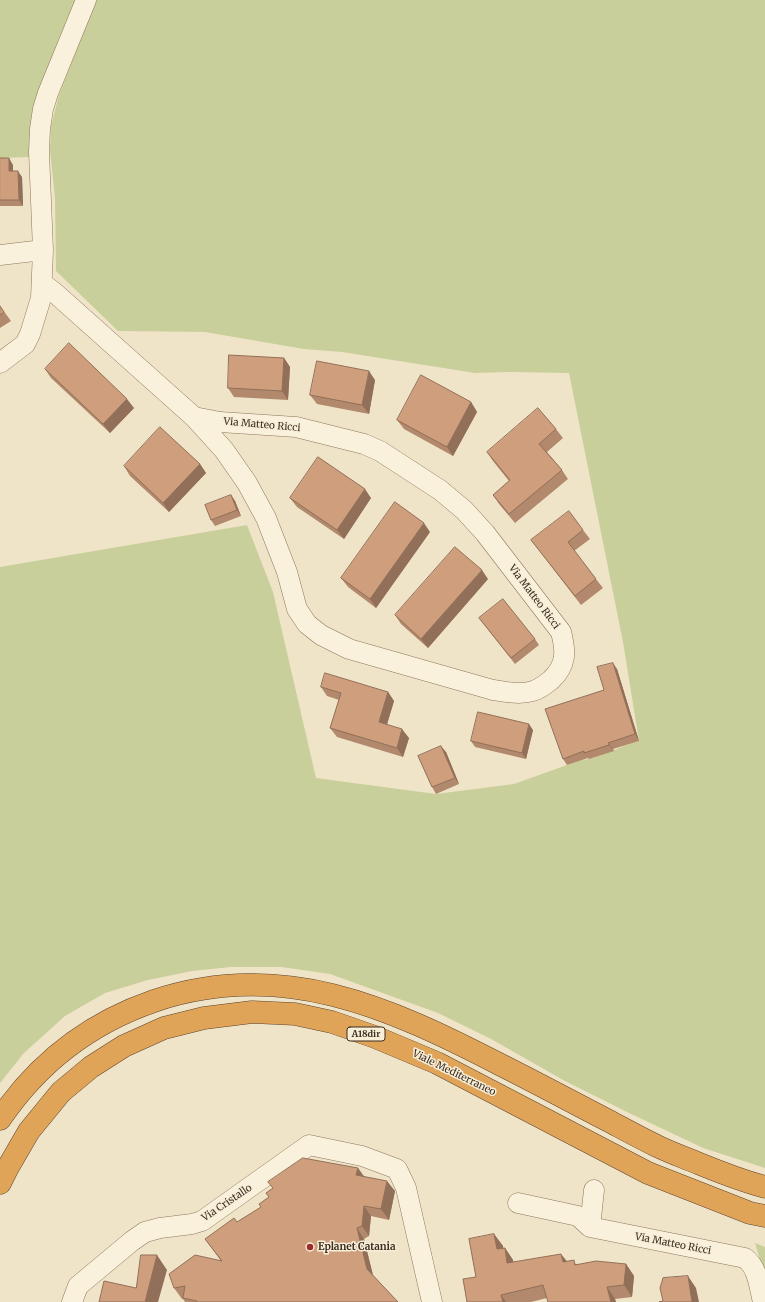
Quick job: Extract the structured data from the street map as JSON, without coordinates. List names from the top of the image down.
{
  "streets": {
    "highway": ["A18dir", "Viale Mediterraneo"],
    "street": ["Via Matteo Ricci", "Via Cristallo"]
  },
  "places": ["Eplanet Catania"]
}
